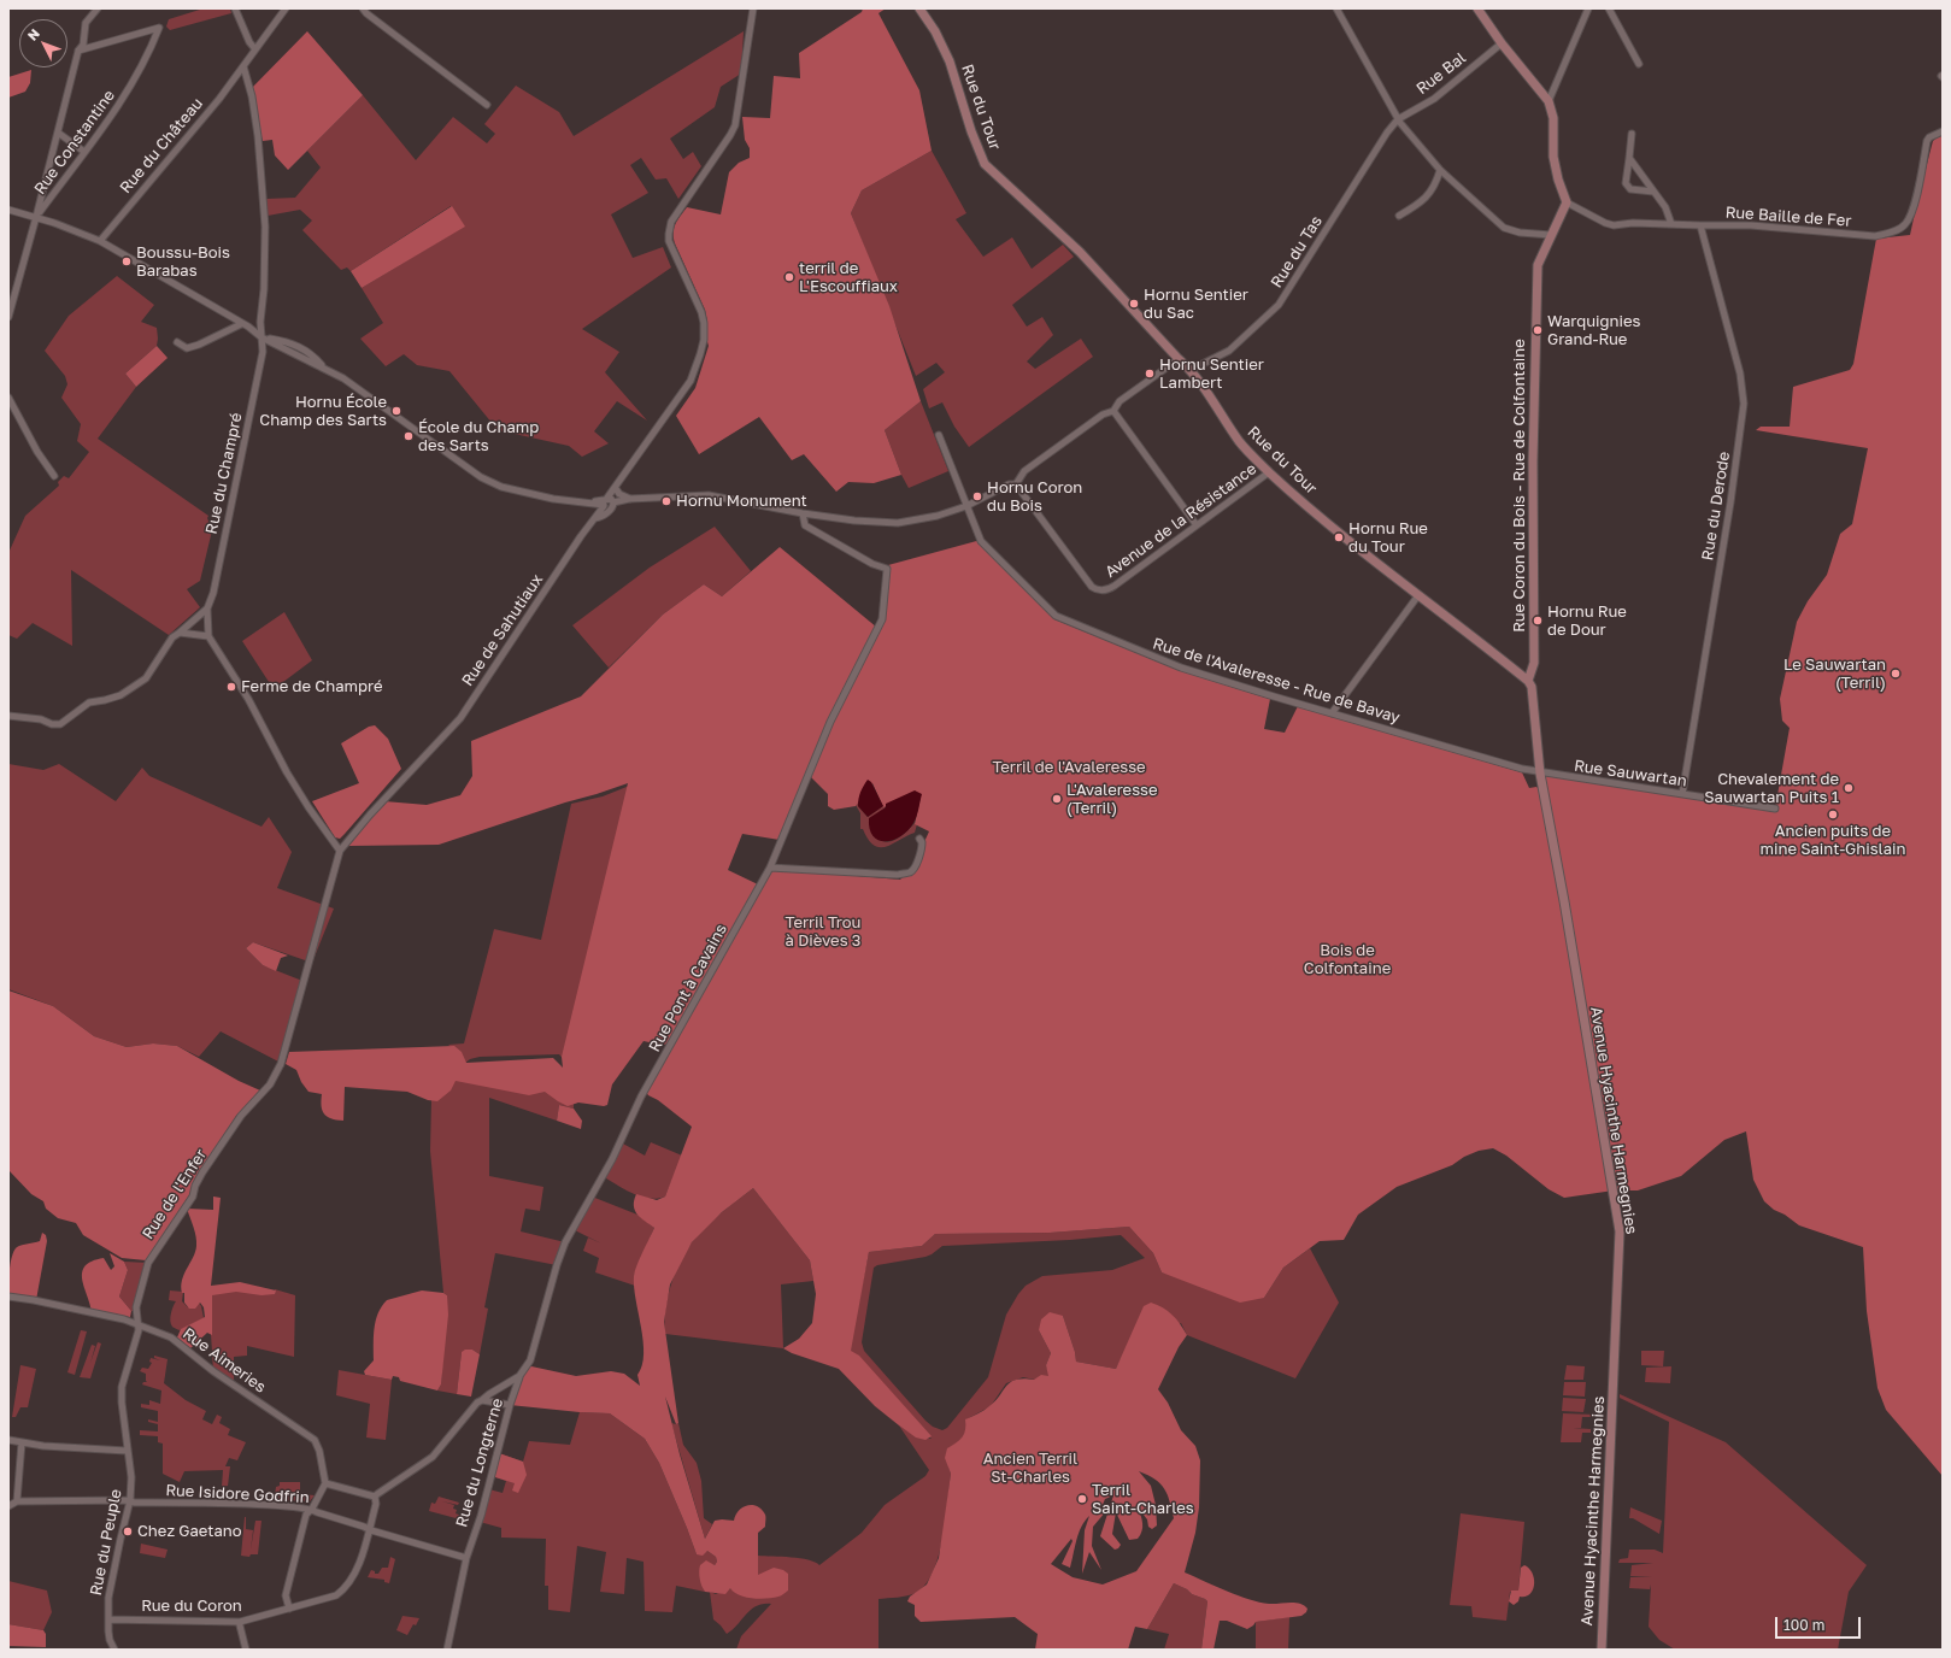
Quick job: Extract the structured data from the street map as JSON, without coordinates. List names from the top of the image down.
{
  "streets": {
    "street": [
      "Rue Bal",
      "Rue du Tour",
      "Rue Constantine",
      "Rue du Château",
      "Rue Baille de Fer",
      "Rue du Tas",
      "Rue du Champré",
      "Rue Coron du Bois - Rue de Colfontaine",
      "Rue du Derode",
      "Avenue de la Résistance",
      "Rue de Sahutiaux",
      "Rue de l'Avaleresse - Rue de Bavay",
      "Rue Sauwartan",
      "Rue Pont à Cavains",
      "Avenue Hyacinthe Harmegnies",
      "Rue de l'Enfer",
      "Rue Aimeries",
      "Rue du Longterne",
      "Rue Isidore Godfrin",
      "Rue du Peuple",
      "Rue du Coron"
    ]
  },
  "crossings": [
    ["Rue Bal", "Rue du Tas"],
    ["Rue du Tour", "Rue du Tas"],
    ["Rue du Tour", "Rue Coron du Bois - Rue de Colfontaine"],
    ["Rue du Tour", "Avenue de la Résistance"],
    ["Rue du Château", "Rue du Champré"],
    ["Rue Baille de Fer", "Rue Coron du Bois - Rue de Colfontaine"],
    ["Rue Baille de Fer", "Rue du Derode"],
    ["Rue du Champré", "Rue de Sahutiaux"],
    ["Rue du Champré", "Rue de l'Enfer"],
    ["Rue Coron du Bois - Rue de Colfontaine", "Rue de l'Avaleresse - Rue de Bavay"],
    ["Rue Coron du Bois - Rue de Colfontaine", "Rue Sauwartan"],
    ["Rue Coron du Bois - Rue de Colfontaine", "Avenue Hyacinthe Harmegnies"],
    ["Rue du Derode", "Rue Sauwartan"],
    ["Rue de Sahutiaux", "Rue de l'Enfer"],
    ["Rue de l'Avaleresse - Rue de Bavay", "Rue Sauwartan"],
    ["Rue de l'Avaleresse - Rue de Bavay", "Avenue Hyacinthe Harmegnies"],
    ["Rue Sauwartan", "Avenue Hyacinthe Harmegnies"],
    ["Rue Pont à Cavains", "Rue du Longterne"],
    ["Rue de l'Enfer", "Rue Aimeries"],
    ["Rue de l'Enfer", "Rue du Peuple"],
    ["Rue Aimeries", "Rue du Peuple"],
    ["Rue du Longterne", "Rue Isidore Godfrin"],
    ["Rue Isidore Godfrin", "Rue du Peuple"],
    ["Rue Isidore Godfrin", "Rue du Coron"],
    ["Rue du Peuple", "Rue du Coron"]
  ],
  "parks": [
    "Terril de l'Avaleresse",
    "Terril Trou à Dièves 3",
    "Bois de Colfontaine",
    "Ancien Terril St-Charles"
  ],
  "places": [
    "Boussu-Bois Barabas",
    "terril de L'Escouffiaux",
    "Hornu Sentier du Sac",
    "Warquignies Grand-Rue",
    "Hornu Sentier Lambert",
    "Hornu École Champ des Sarts",
    "École du Champ des Sarts",
    "Hornu Coron du Bois",
    "Hornu Monument",
    "Hornu Rue du Tour",
    "Hornu Rue de Dour",
    "Le Sauwartan (Terril)",
    "Ferme de Champré",
    "Chevalement de Sauwartan Puits 1",
    "L'Avaleresse (Terril)",
    "Ancien puits de mine Saint-Ghislain",
    "Terril Saint-Charles",
    "Chez Gaetano"
  ],
  "scale_bar": "100 m",
  "north": "top left"
}
